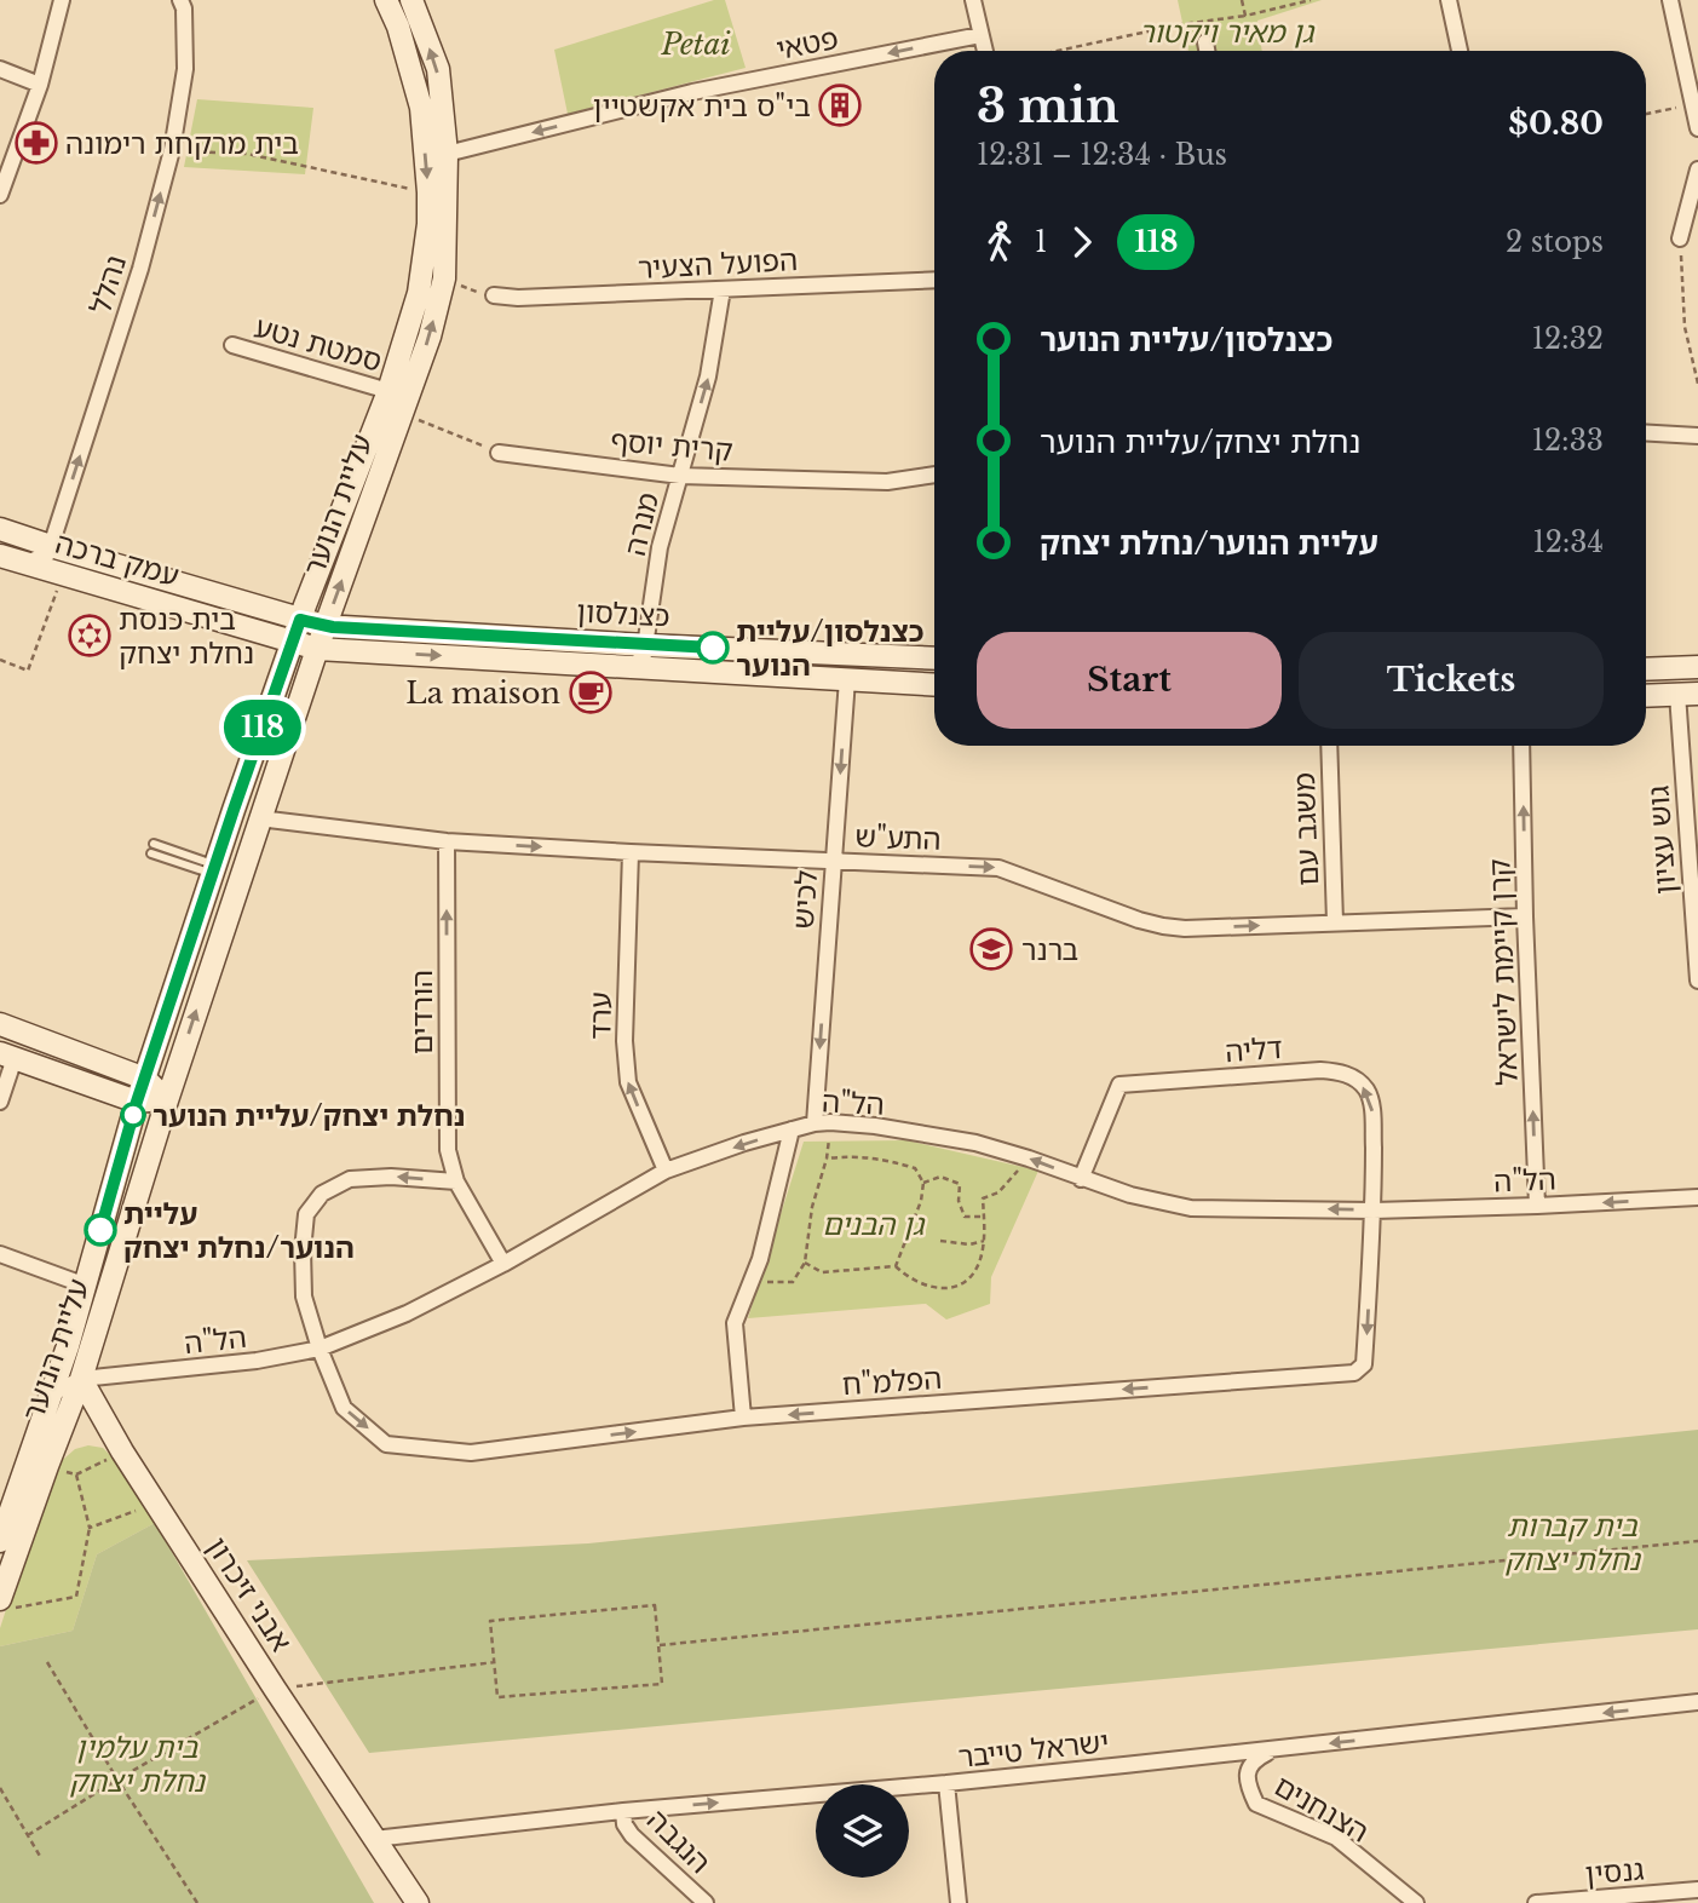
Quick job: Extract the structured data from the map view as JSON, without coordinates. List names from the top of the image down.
{
  "streets": {
    "street": [
      "פטאי",
      "הפועל הצעיר",
      "נהלל",
      "סמטת נטע",
      "קרית יוסף",
      "עליית הנוער",
      "מנרה",
      "עמק ברכה",
      "כצנלסון",
      "משגב עם",
      "התע\"ש",
      "גוש עציון",
      "לכיש",
      "קרן קיימת לישראל",
      "הורדים",
      "ערד",
      "דליה",
      "הל\"ה",
      "הפלמ\"ח",
      "אבני זיכרון",
      "ישראל טייבר",
      "הצנחנים",
      "הנגבה",
      "גנסין"
    ]
  },
  "crossings": [
    ["פטאי", "עליית הנוער"],
    ["הפועל הצעיר", "מנרה"],
    ["נהלל", "עמק ברכה"],
    ["סמטת נטע", "עליית הנוער"],
    ["קרית יוסף", "מנרה"],
    ["עליית הנוער", "עמק ברכה"],
    ["עליית הנוער", "כצנלסון"],
    ["עליית הנוער", "התע\"ש"],
    ["עליית הנוער", "הל\"ה"],
    ["עליית הנוער", "אבני זיכרון"],
    ["מנרה", "כצנלסון"],
    ["עמק ברכה", "כצנלסון"],
    ["כצנלסון", "לכיש"],
    ["משגב עם", "התע\"ש"],
    ["התע\"ש", "לכיש"],
    ["התע\"ש", "קרן קיימת לישראל"],
    ["התע\"ש", "הורדים"],
    ["התע\"ש", "ערד"],
    ["לכיש", "הל\"ה"],
    ["קרן קיימת לישראל", "הל\"ה"],
    ["הורדים", "הל\"ה"],
    ["ערד", "הל\"ה"],
    ["דליה", "הל\"ה"],
    ["דליה", "הפלמ\"ח"],
    ["הל\"ה", "הפלמ\"ח"],
    ["הל\"ה", "אבני זיכרון"],
    ["אבני זיכרון", "ישראל טייבר"],
    ["ישראל טייבר", "הצנחנים"],
    ["ישראל טייבר", "הנגבה"]
  ],
  "one_way": [
    "פטאי",
    "נהלל",
    "מנרה",
    "התע\"ש",
    "לכיש",
    "קרן קיימת לישראל",
    "הורדים",
    "ערד",
    "הל\"ה"
  ],
  "parks": [
    "גן מאיר ויקטור",
    "Petai",
    "גן הבנים",
    "בית קברות נחלת יצחק",
    "בית עלמין נחלת יצחק"
  ],
  "places": {
    "building": ["בי\"ס בית אקשטיין"],
    "pharmacy": ["בית מרקחת רימונה"],
    "synagogue": ["בית כנסת נחלת יצחק"],
    "other": ["כצנלסון/עליית הנוער", "נחלת יצחק/עליית הנוער", "עליית הנוער/נחלת יצחק"],
    "cafe": ["La maison"],
    "school or university": ["ברנר"]
  },
  "lines": ["bus line 118"],
  "page": {
    "on_map": "118",
    "heading": ["3 min", "12:31 – 12:34 · Bus", "$0.80"],
    "legs": ["1", "118", "2 stops"],
    "list": [
      {
        "name": "כצנלסון/עליית הנוער",
        "value": "12:32"
      },
      {
        "name": "נחלת יצחק/עליית הנוער",
        "value": "12:33"
      },
      {
        "name": "עליית הנוער/נחלת יצחק",
        "value": "12:34"
      }
    ],
    "buttons": ["Start", "Tickets"]
  }
}
